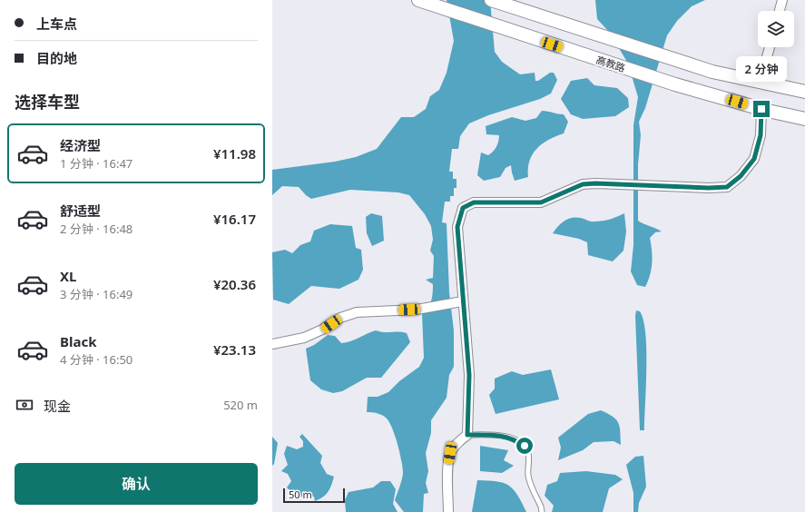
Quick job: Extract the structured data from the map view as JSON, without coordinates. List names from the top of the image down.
{
  "streets": {
    "main road": ["高教路"]
  },
  "scale_bar": "50 m",
  "page": {
    "banner": ["上车点", "目的地"],
    "bubble": "2 分钟",
    "heading": "选择车型",
    "list": [
      {
        "name": "经济型",
        "note": "1 分钟 · 16:47",
        "value": "¥11.98"
      },
      {
        "name": "舒适型",
        "note": "2 分钟 · 16:48",
        "value": "¥16.17"
      },
      {
        "name": "XL",
        "note": "3 分钟 · 16:49",
        "value": "¥20.36"
      },
      {
        "name": "Black",
        "note": "4 分钟 · 16:50",
        "value": "¥23.13"
      }
    ],
    "pay": ["现金", "520 m"],
    "buttons": "确认",
    "scale": "50 m"
  }
}
